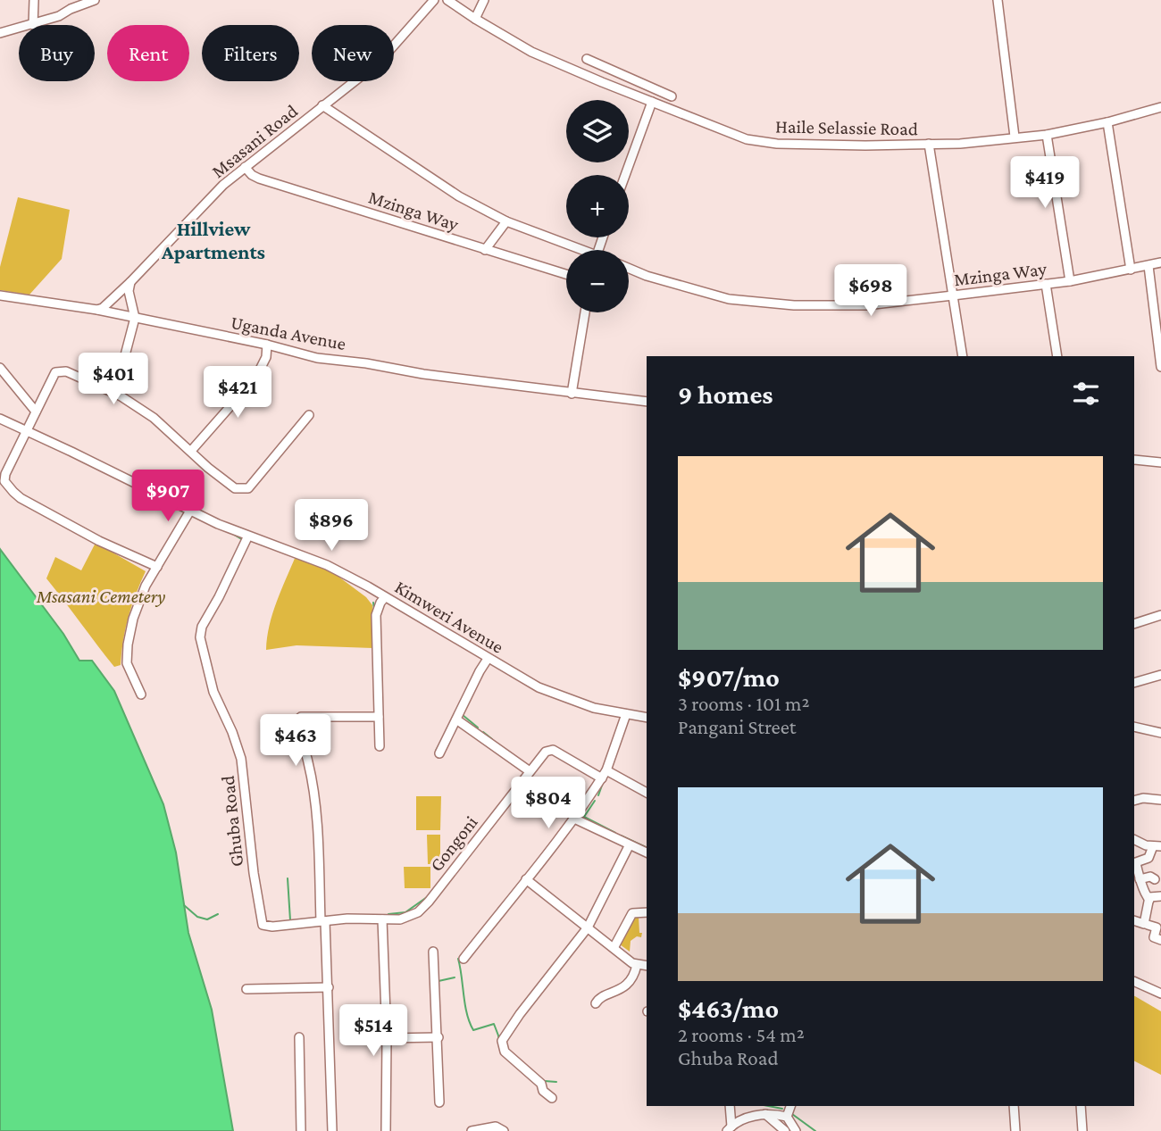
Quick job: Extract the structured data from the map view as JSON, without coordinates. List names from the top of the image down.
{
  "streets": {
    "street": [
      "Haile Selassie Road",
      "Msasani Road",
      "Mzinga Way",
      "Uganda Avenue",
      "Kimweri Avenue",
      "Ghuba Road",
      "Gongoni"
    ]
  },
  "crossings": [
    ["Msasani Road", "Mzinga Way"],
    ["Msasani Road", "Uganda Avenue"],
    ["Kimweri Avenue", "Ghuba Road"],
    ["Ghuba Road", "Gongoni"]
  ],
  "districts": ["Hillview Apartments"],
  "parks": ["Msasani Cemetery"],
  "page": {
    "chip": [
      "Buy",
      "Rent",
      "Filters",
      "New"
    ],
    "map_buttons": ["+", "−"],
    "price": [
      "$419",
      "$698",
      "$401",
      "$421",
      "$907",
      "$896",
      "$463",
      "$804",
      "$514"
    ],
    "heading": "9 homes",
    "list": [
      {
        "name": "$907/mo",
        "note": "3 rooms · 101 m² · Pangani Street"
      },
      {
        "name": "$463/mo",
        "note": "2 rooms · 54 m² · Ghuba Road"
      }
    ]
  }
}
